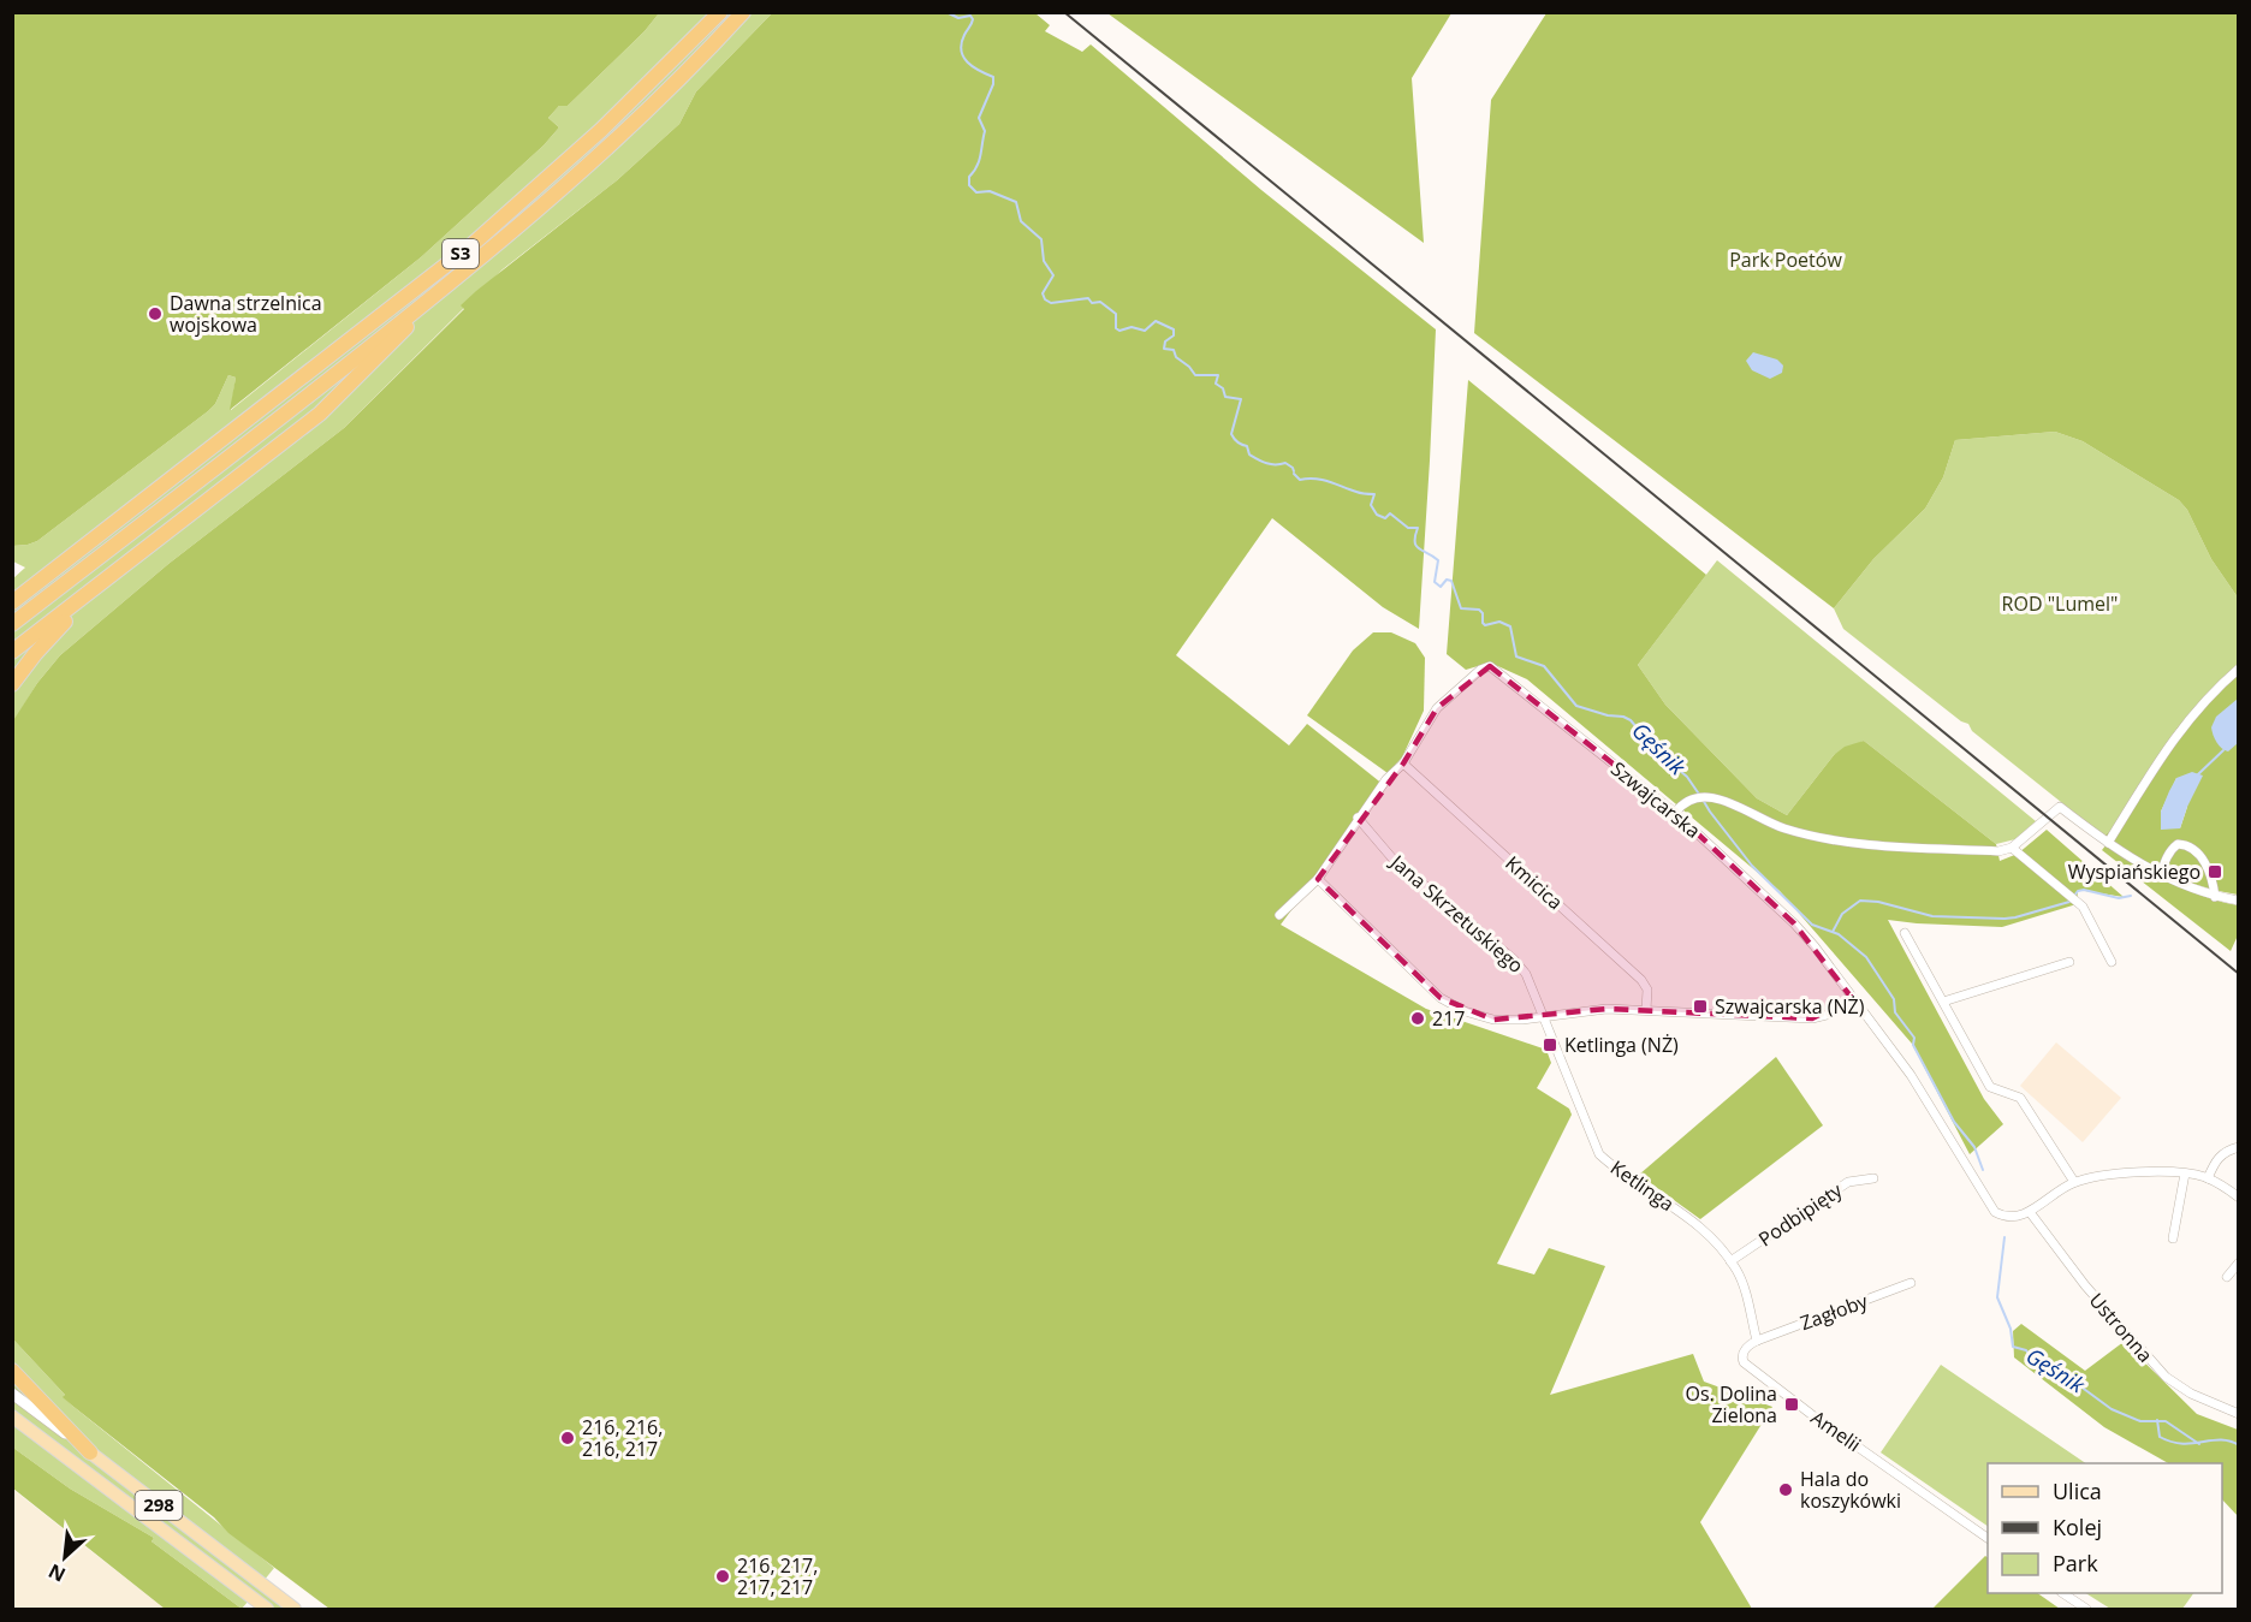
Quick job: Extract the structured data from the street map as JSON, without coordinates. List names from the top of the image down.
{
  "streets": {
    "highway": ["S3"],
    "main road": ["298"],
    "street": [
      "Szwajcarska",
      "Kmicica",
      "Jana Skrzetuskiego",
      "Ketlinga",
      "Podbipięty",
      "Zagłoby",
      "Ustronna",
      "Amelii"
    ]
  },
  "crossings": [
    ["Szwajcarska", "Kmicica"],
    ["Szwajcarska", "Jana Skrzetuskiego"],
    ["Szwajcarska", "Ustronna"],
    ["Jana Skrzetuskiego", "Ketlinga"],
    ["Ketlinga", "Podbipięty"],
    ["Ketlinga", "Zagłoby"],
    ["Ketlinga", "Amelii"],
    ["Zagłoby", "Amelii"]
  ],
  "water": ["Gęśnik"],
  "parks": ["Park Poetów", "ROD \"Lumel\""],
  "places": {
    "other": [
      "Dawna strzelnica wojskowa",
      "217",
      "216, 216, 216, 217",
      "Hala do koszykówki",
      "216, 217, 217, 217"
    ],
    "transit": [
      "Wyspiańskiego",
      "Szwajcarska (NŻ)",
      "Ketlinga (NŻ)",
      "Os. Dolina Zielona"
    ]
  },
  "legend": ["Ulica", "Kolej", "Park"],
  "north": "bottom left"
}
